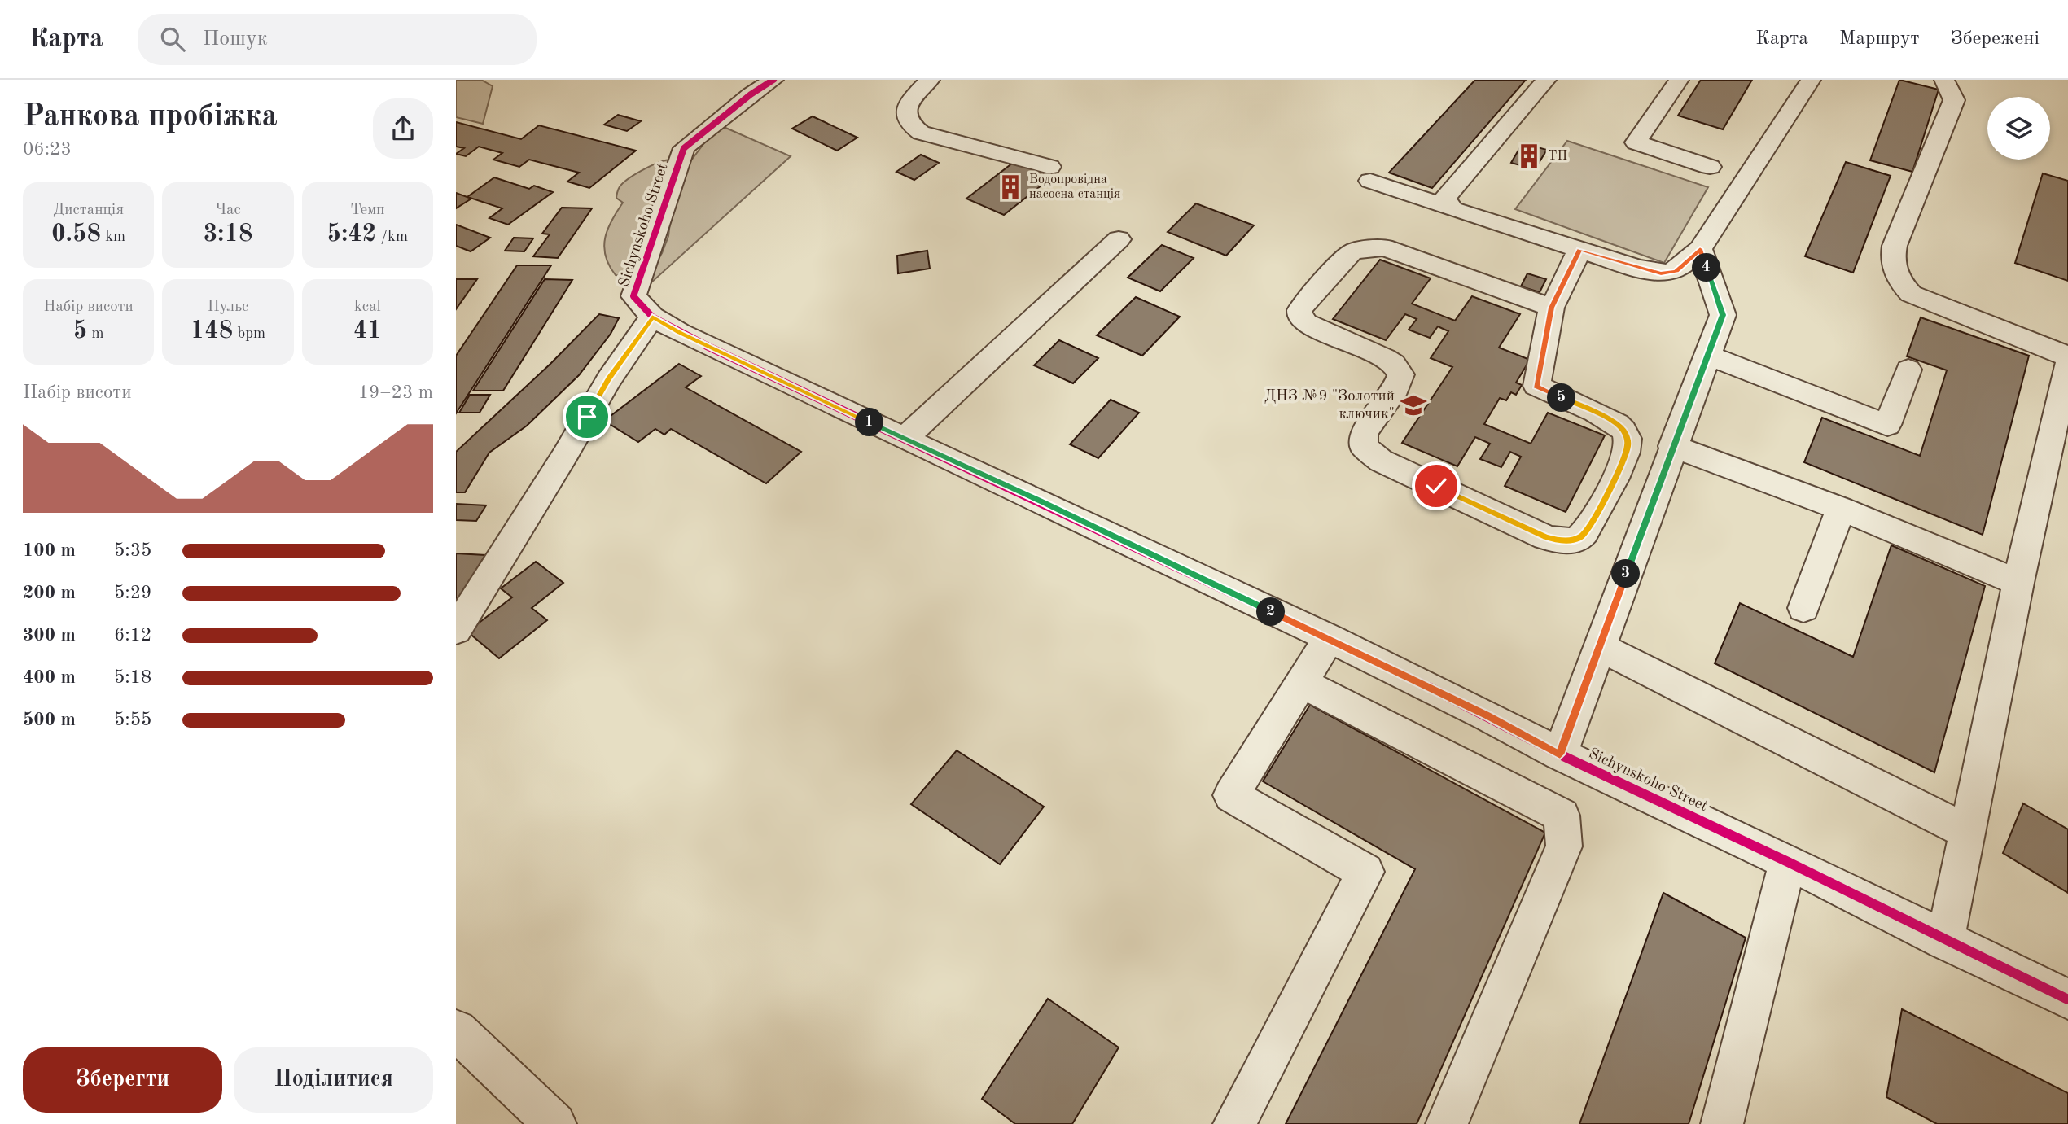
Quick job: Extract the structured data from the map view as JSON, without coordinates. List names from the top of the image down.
{
  "streets": {
    "street": ["Sichynskoho Street"]
  },
  "places": {
    "building": ["ТП", "Водопровідна насосна станція"],
    "school or university": ["ДНЗ №9 \"Золотий ключик\""]
  },
  "page": {
    "header": "Карта",
    "search": "Пошук",
    "nav": ["Карта", "Маршрут", "Збережені"],
    "heading": ["Ранкова пробіжка", "06:23"],
    "stats": [
      ["Дистанція", "0.58 km"],
      ["Час", "3:18"],
      ["Темп", "5:42 /km"],
      ["Набір висоти", "5 m"],
      ["Пульс", "148 bpm"],
      ["kcal", "41"]
    ],
    "pins": [
      "4",
      "5",
      "1",
      "3",
      "2"
    ],
    "chart": ["Набір висоти", "19–23 m"],
    "list": [
      {
        "name": "100 m",
        "note": "5:35"
      },
      {
        "name": "200 m",
        "note": "5:29"
      },
      {
        "name": "300 m",
        "note": "6:12"
      },
      {
        "name": "400 m",
        "note": "5:18"
      },
      {
        "name": "500 m",
        "note": "5:55"
      }
    ],
    "buttons": ["Зберегти", "Поділитися"]
  }
}
